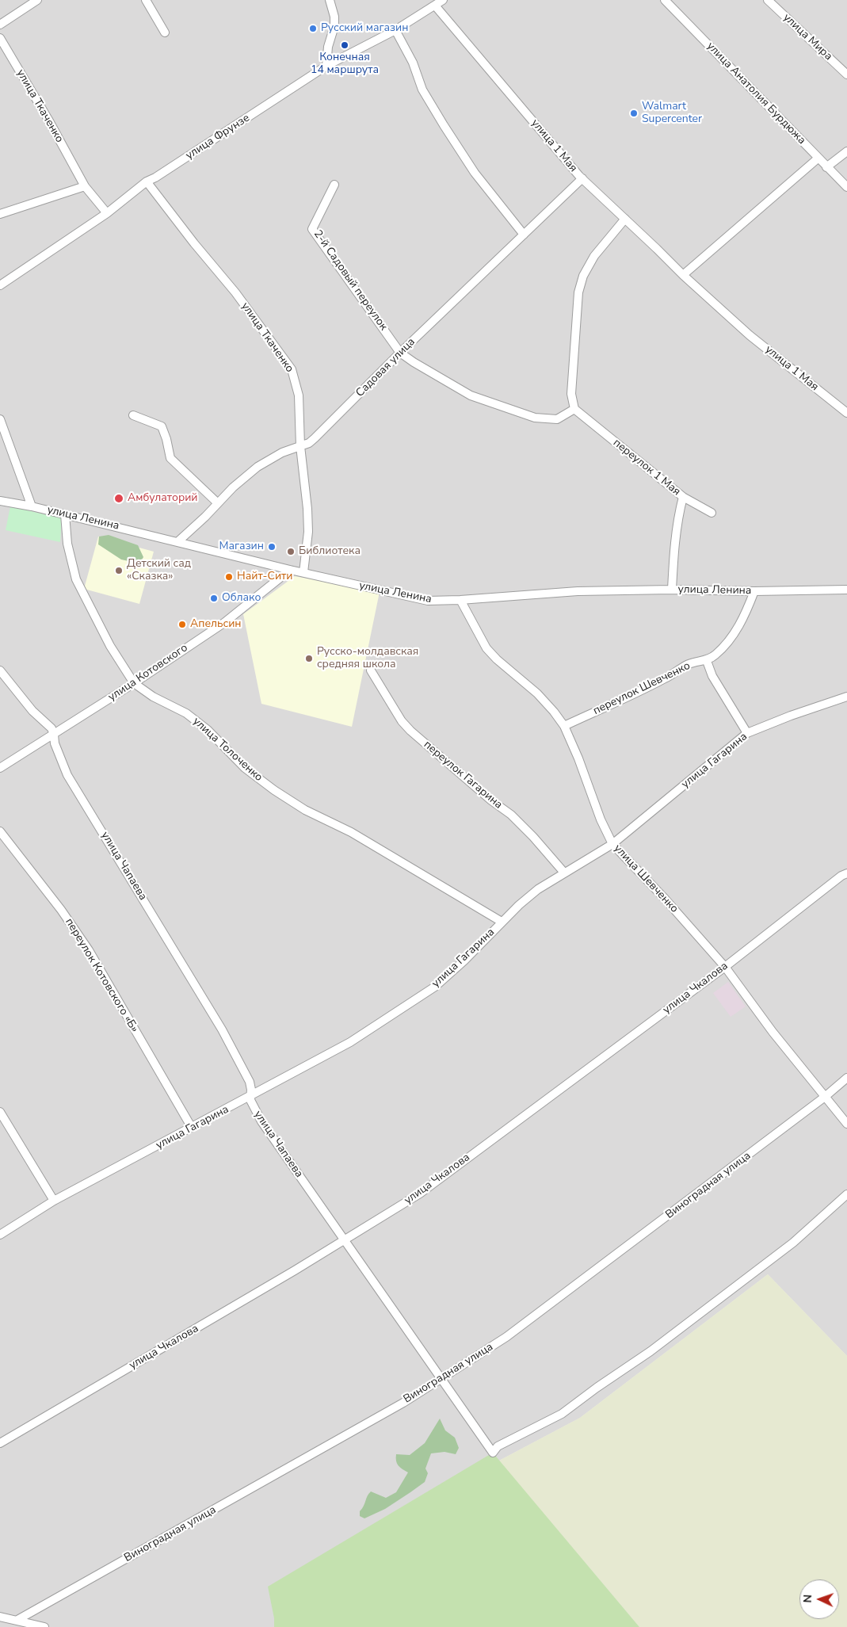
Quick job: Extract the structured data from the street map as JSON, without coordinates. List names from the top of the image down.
{
  "streets": {
    "street": [
      "улица Мира",
      "улица Анатолия Бурдюжа",
      "улица Ткаченко",
      "улица Фрунзе",
      "улица 1 Мая",
      "2-й Садовый переулок",
      "Садовая улица",
      "переулок 1 Мая",
      "улица Ленина",
      "улица Котовского",
      "переулок Шевченко",
      "улица Толоченко",
      "улица Гагарина",
      "переулок Гагарина",
      "улица Чапаева",
      "улица Шевченко",
      "переулок Котовского «Б»",
      "улица Чкалова",
      "Виноградная улица"
    ]
  },
  "crossings": [
    ["улица Ткаченко", "улица Фрунзе"],
    ["улица Ткаченко", "Садовая улица"],
    ["улица Ткаченко", "улица Ленина"],
    ["улица Фрунзе", "улица 1 Мая"],
    ["улица 1 Мая", "Садовая улица"],
    ["2-й Садовый переулок", "Садовая улица"],
    ["Садовая улица", "улица Ленина"],
    ["переулок 1 Мая", "улица Ленина"],
    ["улица Ленина", "улица Котовского"],
    ["улица Ленина", "переулок Шевченко"],
    ["улица Ленина", "улица Толоченко"],
    ["улица Ленина", "улица Шевченко"],
    ["улица Котовского", "улица Толоченко"],
    ["улица Котовского", "улица Чапаева"],
    ["переулок Шевченко", "улица Шевченко"],
    ["улица Толоченко", "улица Гагарина"],
    ["улица Гагарина", "переулок Гагарина"],
    ["улица Гагарина", "улица Чапаева"],
    ["улица Гагарина", "улица Шевченко"],
    ["улица Гагарина", "переулок Котовского «Б»"],
    ["улица Чапаева", "улица Чкалова"],
    ["улица Чапаева", "Виноградная улица"],
    ["улица Шевченко", "улица Чкалова"],
    ["улица Шевченко", "Виноградная улица"]
  ],
  "places": [
    "Русский магазин",
    "Конечная 14 маршрута",
    "Walmart Supercenter",
    "Амбулаторий",
    "Магазин",
    "Библиотека",
    "Детский сад «Сказка»",
    "Найт-Сити",
    "Облако",
    "Апельсин",
    "Русско-молдавская средняя школа"
  ],
  "north": "left"
}
